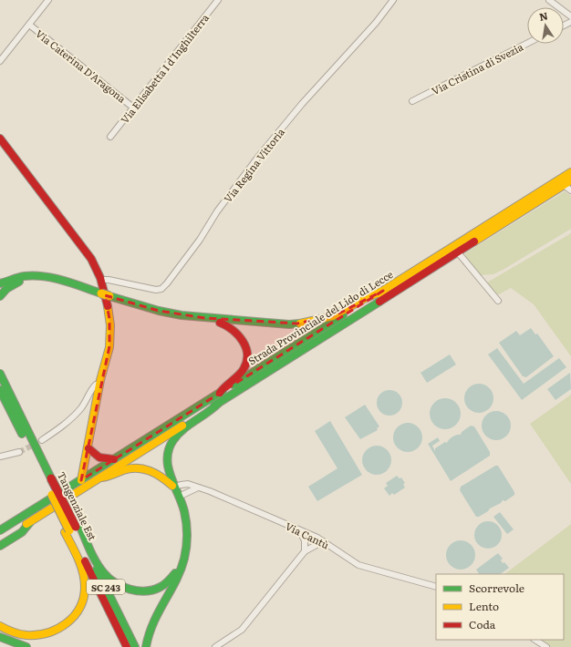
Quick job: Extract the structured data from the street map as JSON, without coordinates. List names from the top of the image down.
{
  "streets": {
    "main road": ["Strada Provinciale del Lido di Lecce", "Tangenziale Est", "SC 243"],
    "street": [
      "Via Caterina D'Aragona",
      "Via Elisabetta I d'Inghilterra",
      "Via Cristina di Svezia",
      "Via Regina Vittoria",
      "Via Cantù"
    ]
  },
  "crossings": [
    ["Via Caterina D'Aragona", "Via Elisabetta I d'Inghilterra"]
  ],
  "legend": ["Scorrevole", "Lento", "Coda"],
  "north": "top"
}
